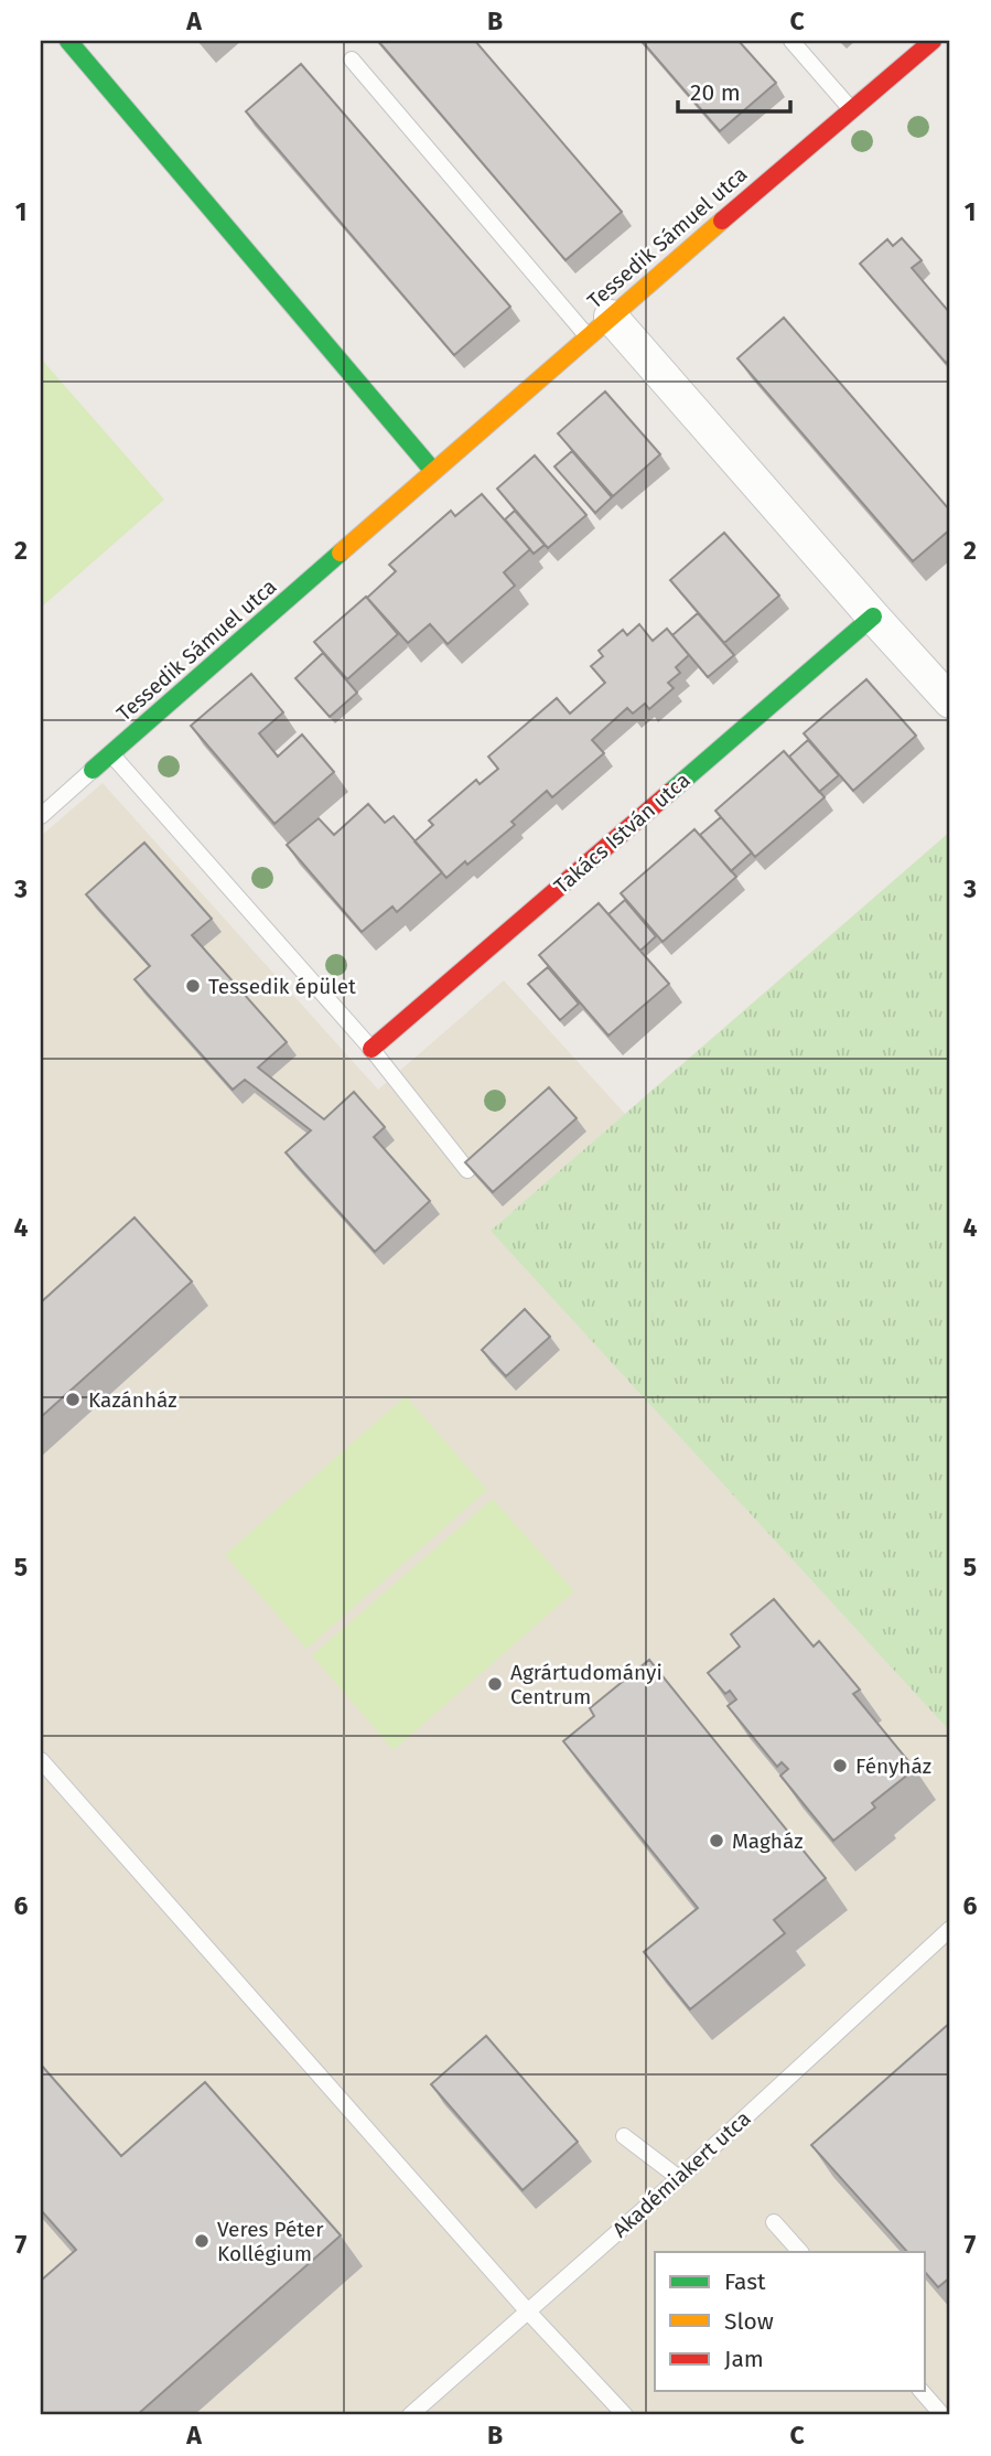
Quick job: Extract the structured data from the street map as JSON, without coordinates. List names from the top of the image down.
{
  "streets": {
    "street": ["Tessedik Sámuel utca", "Takács István utca"],
    "lane": ["Akadémiakert utca"]
  },
  "places": [
    "Tessedik épület",
    "Kazánház",
    "Agrártudományi Centrum",
    "Fényház",
    "Magház",
    "Veres Péter Kollégium"
  ],
  "legend": ["Fast", "Slow", "Jam"],
  "scale_bar": "20 m",
  "grid": {
    "columns": ["A", "B", "C"],
    "rows": [
      "1",
      "2",
      "3",
      "4",
      "5",
      "6",
      "7"
    ]
  }
}
